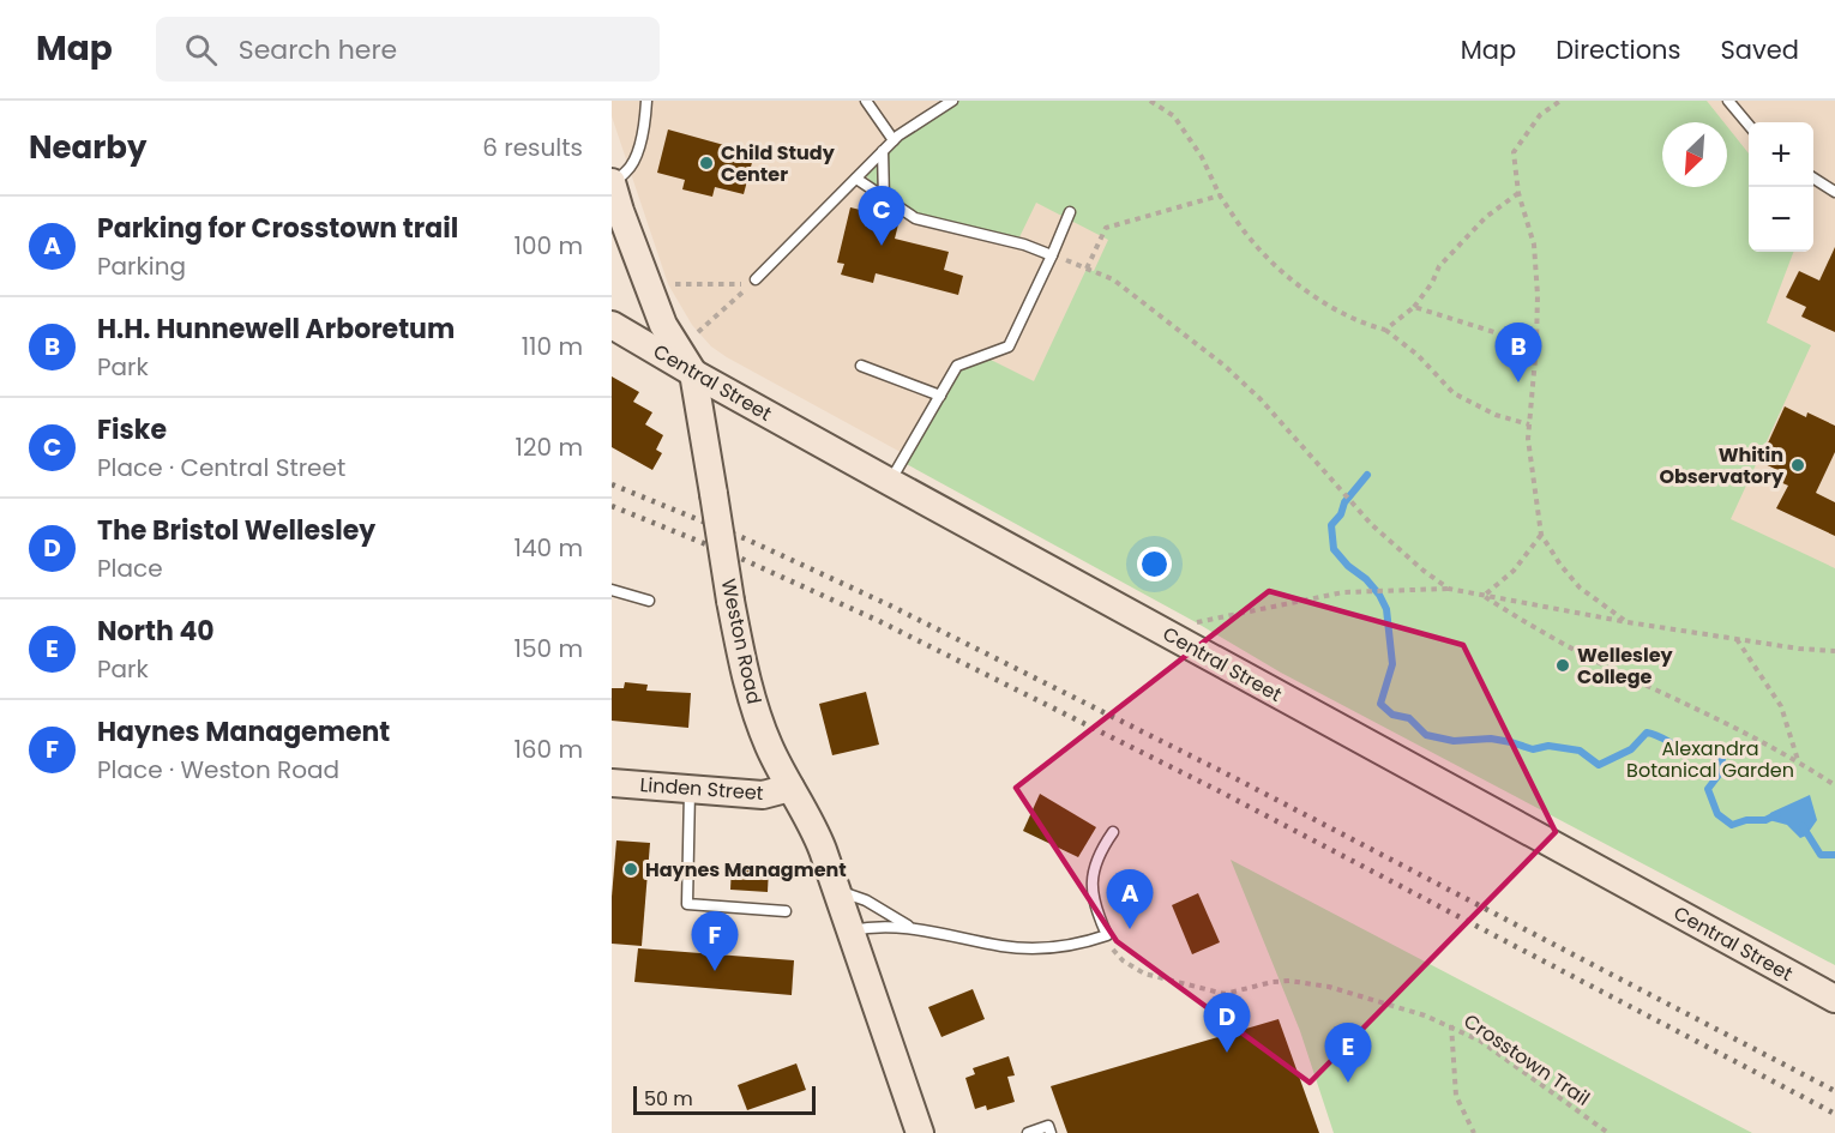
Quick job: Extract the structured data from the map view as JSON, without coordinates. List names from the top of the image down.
{
  "streets": {
    "main road": ["Central Street", "Weston Road", "Linden Street"],
    "path": ["Crosstown Trail"]
  },
  "crossings": [
    ["Central Street", "Weston Road"],
    ["Weston Road", "Linden Street"]
  ],
  "parks": ["Alexandra Botanical Garden"],
  "places": [
    "Child Study Center",
    "Whitin Observatory",
    "Wellesley College",
    "Haynes Managment"
  ],
  "scale_bar": "50 m",
  "north": "bottom left",
  "page": {
    "header": "Map",
    "search": "Search here",
    "nav": ["Map", "Directions", "Saved"],
    "heading": ["Nearby", "6 results"],
    "map_buttons": ["+", "−"],
    "pins": [
      "C",
      "B",
      "A",
      "F",
      "D",
      "E"
    ],
    "list": [
      {
        "mark": "A",
        "name": "Parking for Crosstown trail",
        "note": "Parking",
        "value": "100 m"
      },
      {
        "mark": "B",
        "name": "H.H. Hunnewell Arboretum",
        "note": "Park",
        "value": "110 m"
      },
      {
        "mark": "C",
        "name": "Fiske",
        "note": "Place · Central Street",
        "value": "120 m"
      },
      {
        "mark": "D",
        "name": "The Bristol Wellesley",
        "note": "Place",
        "value": "140 m"
      },
      {
        "mark": "E",
        "name": "North 40",
        "note": "Park",
        "value": "150 m"
      },
      {
        "mark": "F",
        "name": "Haynes Management",
        "note": "Place · Weston Road",
        "value": "160 m"
      }
    ],
    "scale": "50 m"
  }
}
